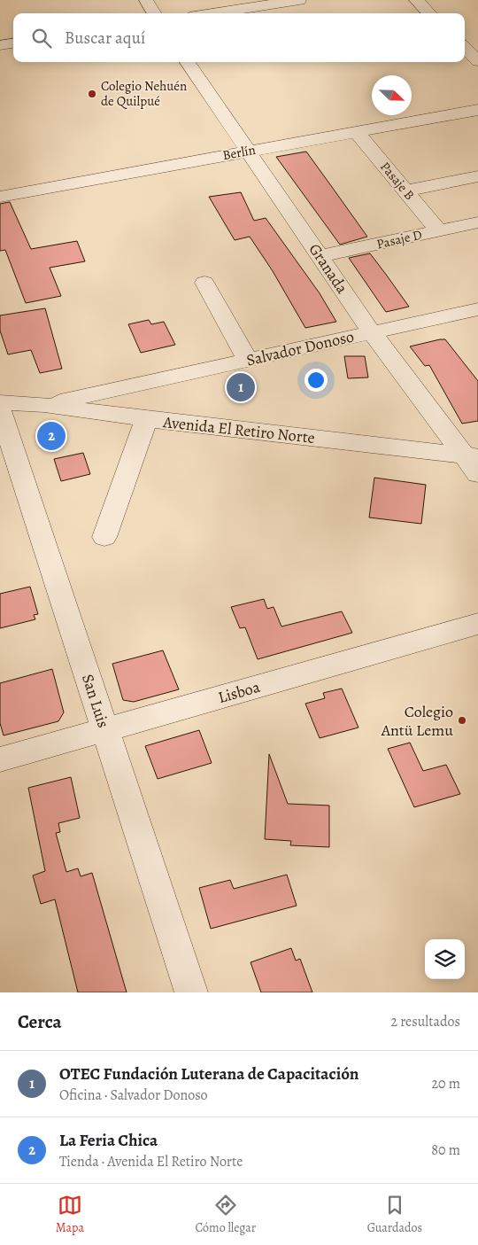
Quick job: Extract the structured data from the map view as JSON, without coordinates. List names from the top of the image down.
{
  "streets": {
    "street": [
      "Berlín",
      "Pasaje B",
      "Pasaje D",
      "Granada",
      "Salvador Donoso",
      "Avenida El Retiro Norte",
      "Lisboa",
      "San Luis"
    ]
  },
  "crossings": [
    ["Berlín", "Pasaje B"],
    ["Berlín", "Granada"],
    ["Pasaje B", "Pasaje D"],
    ["Pasaje D", "Granada"],
    ["Granada", "Salvador Donoso"],
    ["Granada", "Avenida El Retiro Norte"],
    ["Salvador Donoso", "Avenida El Retiro Norte"],
    ["Lisboa", "San Luis"]
  ],
  "places": ["Colegio Nehuén de Quilpué", "Colegio Antü Lemu"],
  "north": "bottom right",
  "page": {
    "search": "Buscar aquí",
    "pins": ["1", "2"],
    "heading": ["Cerca", "2 resultados"],
    "list": [
      {
        "mark": "1",
        "name": "OTEC Fundación Luterana de Capacitación",
        "note": "Oficina · Salvador Donoso",
        "value": "20 m"
      },
      {
        "mark": "2",
        "name": "La Feria Chica",
        "note": "Tienda · Avenida El Retiro Norte",
        "value": "80 m"
      }
    ],
    "nav": ["Mapa", "Cómo llegar", "Guardados"]
  }
}
